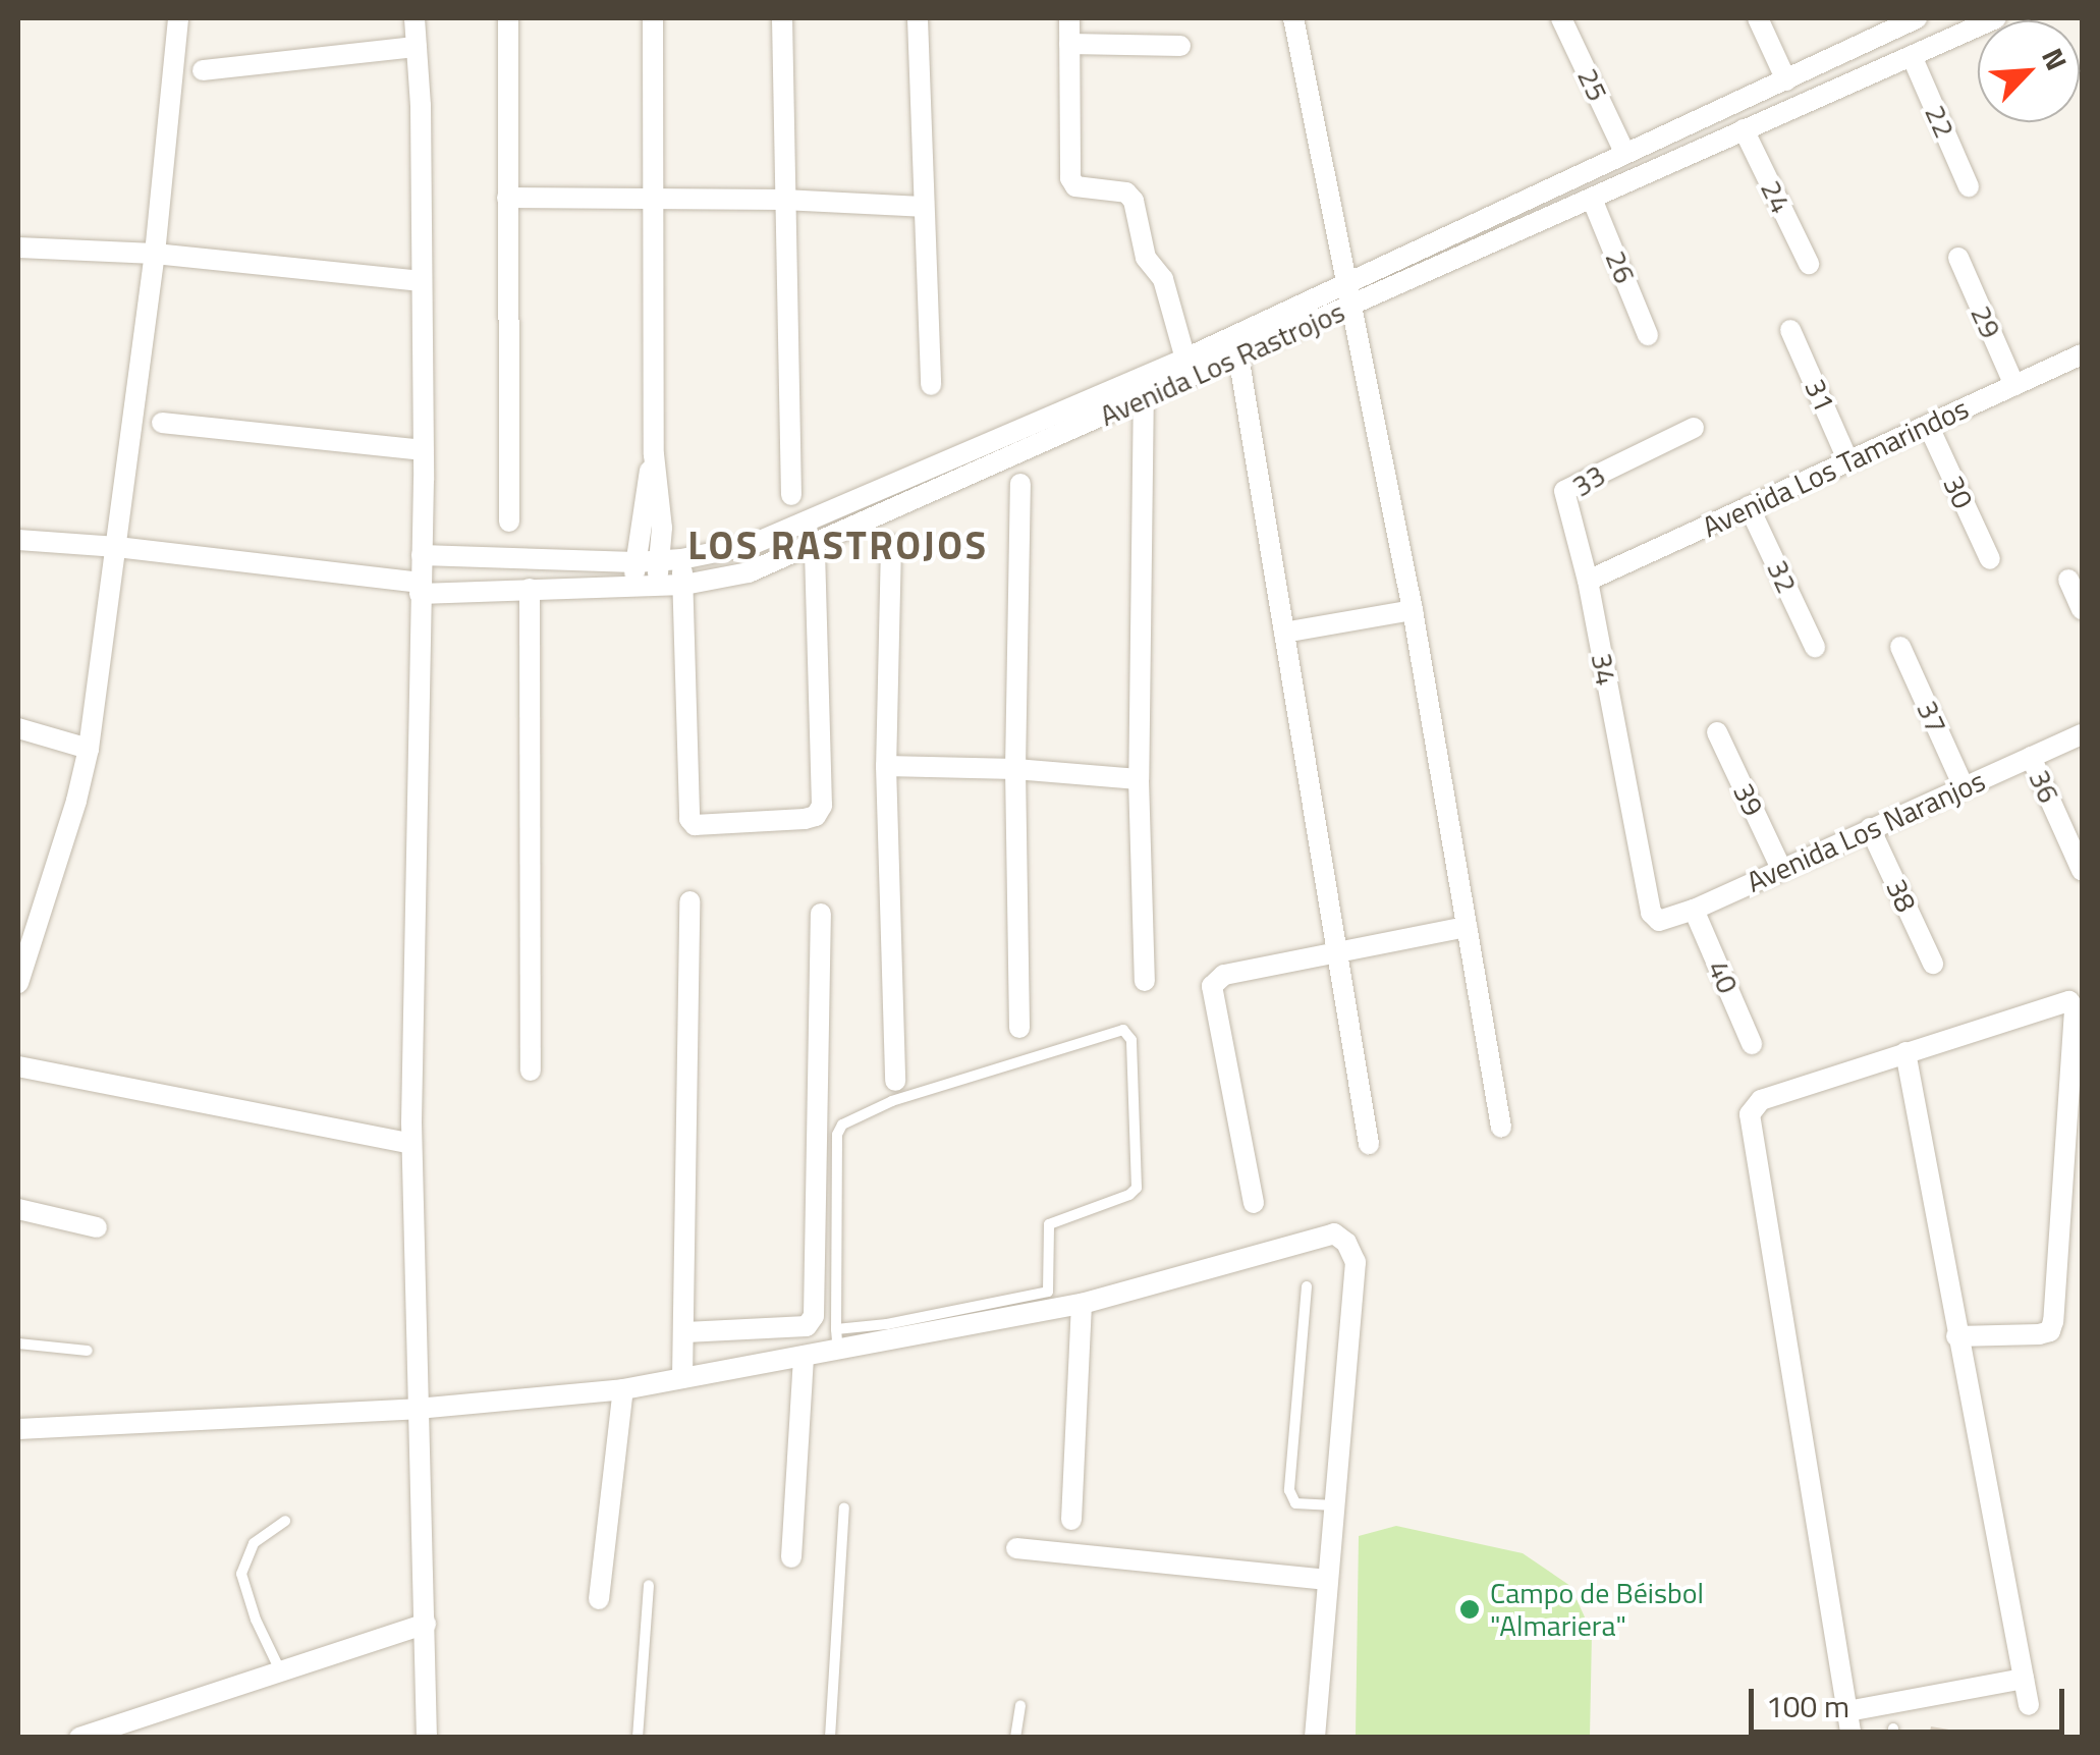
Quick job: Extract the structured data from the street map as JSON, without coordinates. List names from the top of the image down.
{
  "streets": {
    "street": [
      "25",
      "22",
      "24",
      "26",
      "29",
      "Avenida Los Rastrojos",
      "31",
      "Avenida Los Tamarindos",
      "33",
      "30",
      "32",
      "34",
      "37",
      "36",
      "39",
      "Avenida Los Naranjos",
      "38",
      "40"
    ]
  },
  "crossings": [
    ["25", "Avenida Los Rastrojos"],
    ["22", "Avenida Los Rastrojos"],
    ["24", "Avenida Los Rastrojos"],
    ["26", "Avenida Los Rastrojos"],
    ["29", "Avenida Los Tamarindos"],
    ["31", "Avenida Los Tamarindos"],
    ["Avenida Los Tamarindos", "33"],
    ["Avenida Los Tamarindos", "30"],
    ["Avenida Los Tamarindos", "32"],
    ["Avenida Los Tamarindos", "34"],
    ["33", "34"],
    ["34", "Avenida Los Naranjos"],
    ["37", "Avenida Los Naranjos"],
    ["36", "Avenida Los Naranjos"],
    ["39", "Avenida Los Naranjos"],
    ["Avenida Los Naranjos", "38"],
    ["Avenida Los Naranjos", "40"]
  ],
  "districts": ["LOS RASTROJOS"],
  "places": ["Campo de Béisbol \"Almariera\""],
  "scale_bar": "100 m",
  "north": "top right"
}
